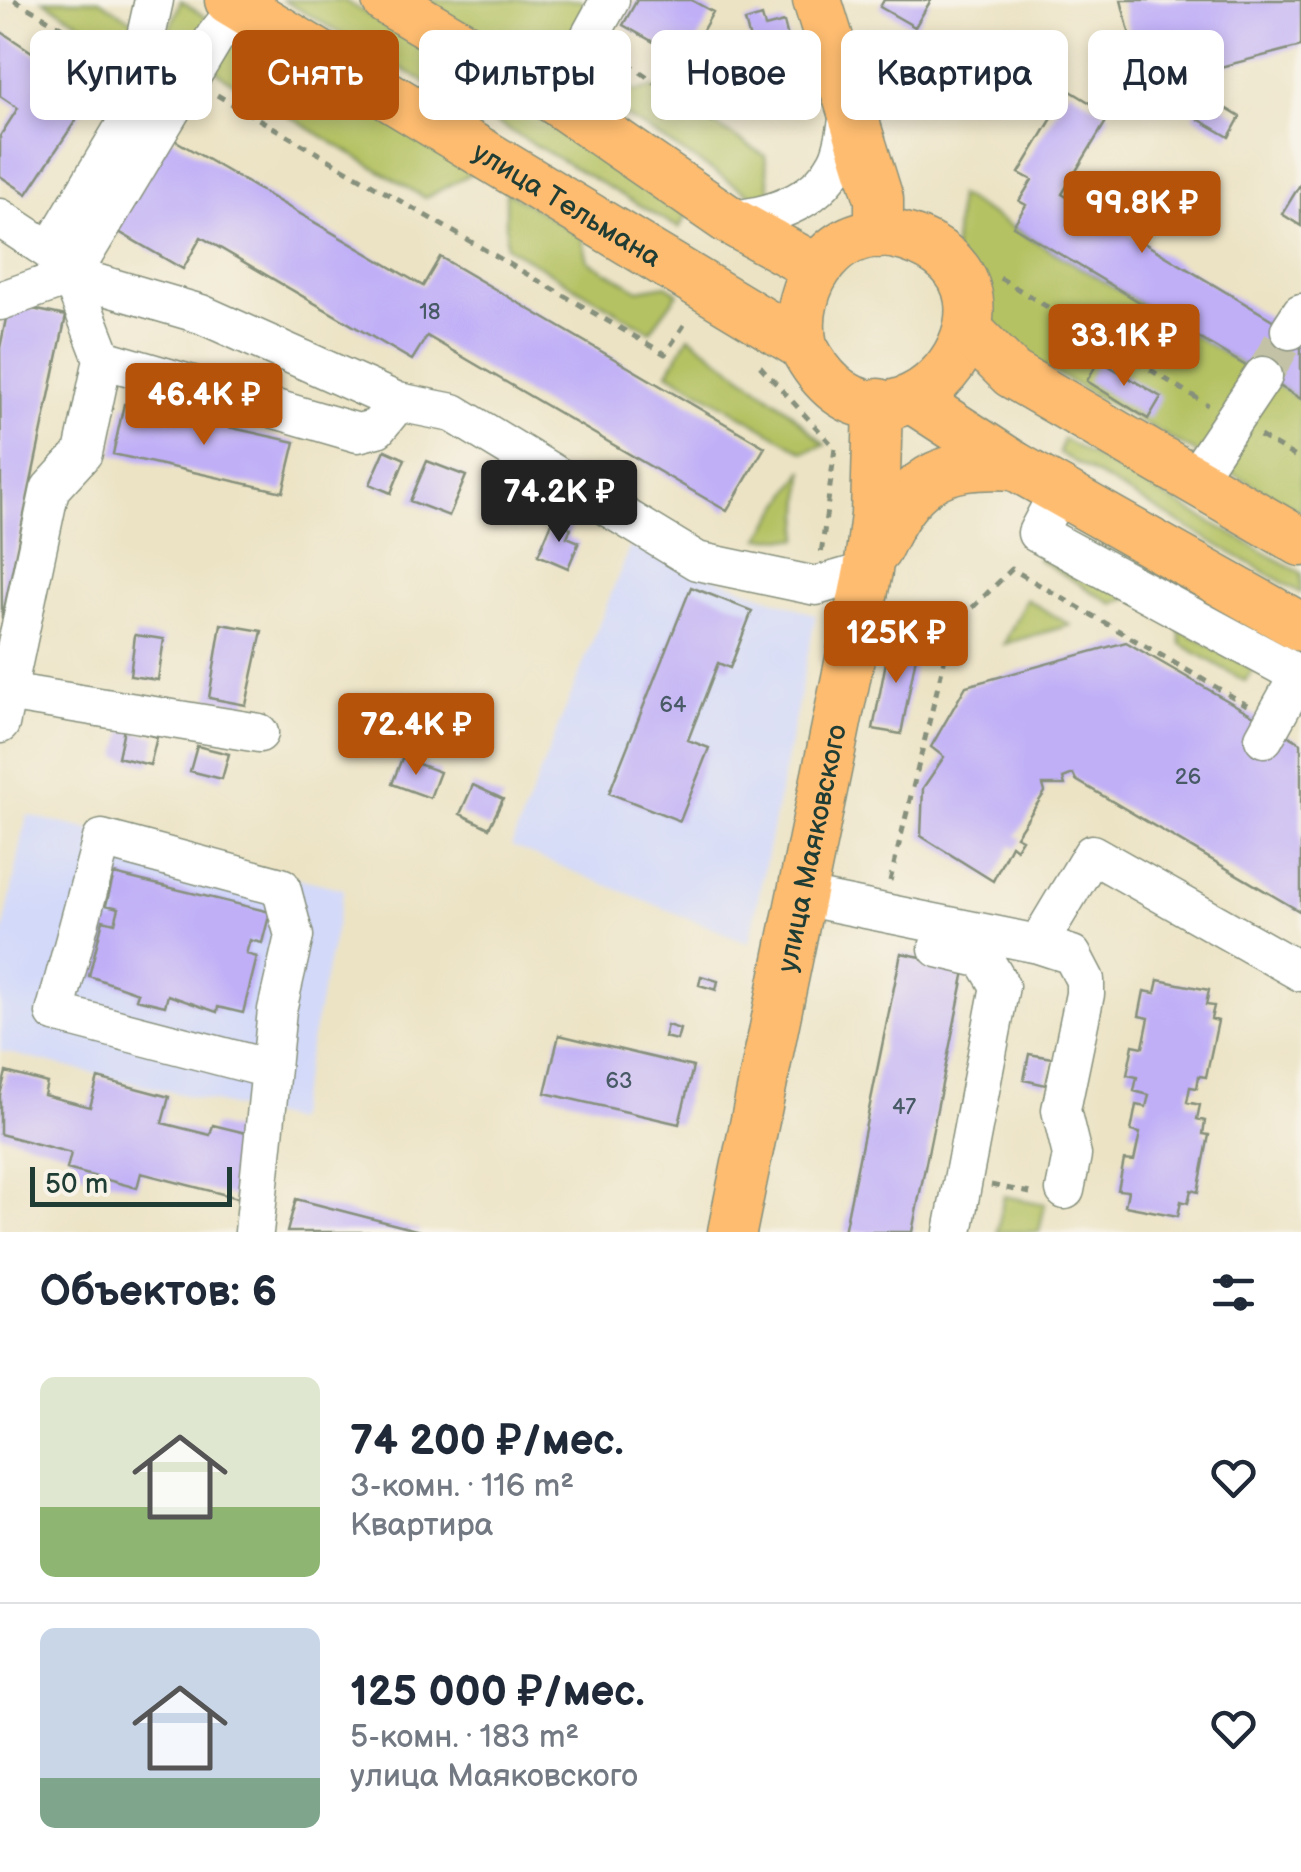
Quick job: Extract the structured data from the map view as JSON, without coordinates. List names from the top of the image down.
{
  "streets": {
    "main road": ["улица Тельмана", "улица Маяковского"]
  },
  "crossings": [
    ["улица Тельмана", "улица Маяковского"]
  ],
  "house_numbers": [
    "18",
    "64",
    "26",
    "63",
    "47"
  ],
  "scale_bar": "50 m",
  "page": {
    "chip": [
      "Купить",
      "Снять",
      "Фильтры",
      "Новое",
      "Квартира",
      "Дом"
    ],
    "price": [
      "99.8K ₽",
      "33.1K ₽",
      "46.4K ₽",
      "74.2K ₽",
      "125K ₽",
      "72.4K ₽"
    ],
    "scale": "50 m",
    "heading": "Объектов: 6",
    "list": [
      {
        "name": "74 200 ₽/мес.",
        "note": "3-комн. · 116 m² · Квартира"
      },
      {
        "name": "125 000 ₽/мес.",
        "note": "5-комн. · 183 m² · улица Маяковского"
      }
    ]
  }
}
